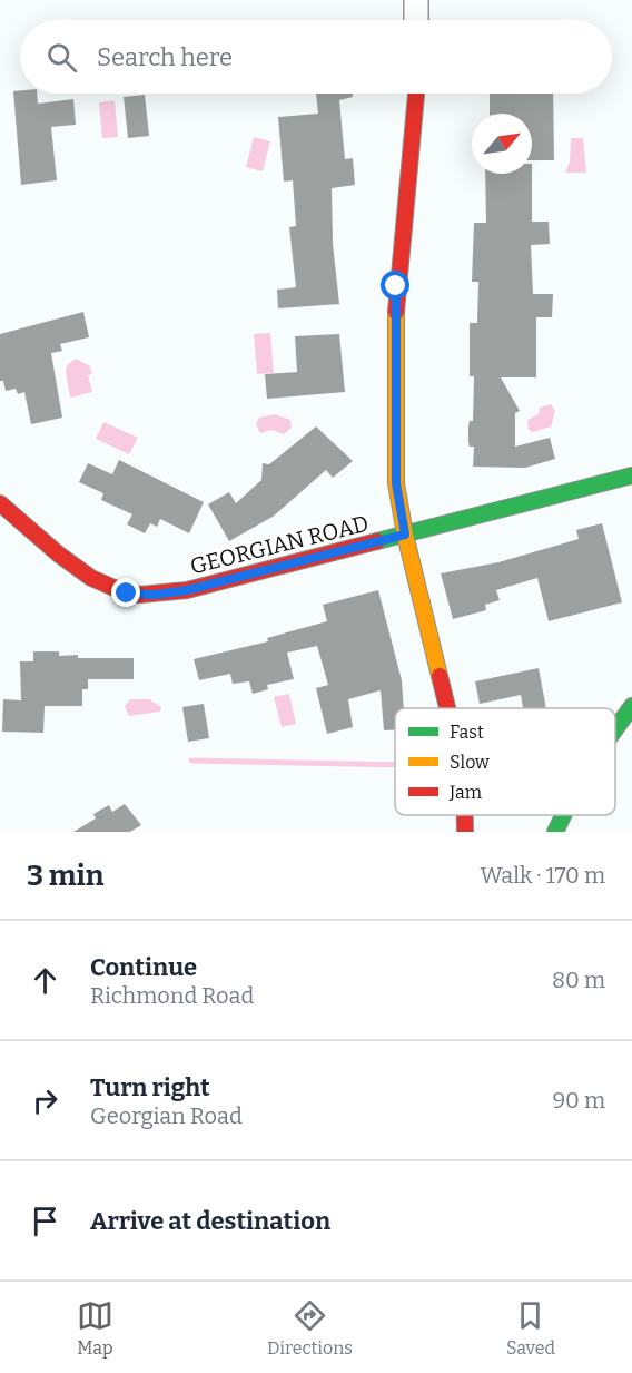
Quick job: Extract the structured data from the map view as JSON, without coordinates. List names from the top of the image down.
{
  "streets": {
    "main road": ["GEORGIAN ROAD"]
  },
  "legend": ["Fast", "Slow", "Jam"],
  "north": "top right",
  "page": {
    "search": "Search here",
    "heading": ["3 min", "Walk · 170 m"],
    "list": [
      ["Continue", "Richmond Road", "80 m"],
      ["Turn right", "Georgian Road", "90 m"],
      "Arrive at destination"
    ],
    "nav": ["Map", "Directions", "Saved"]
  }
}
